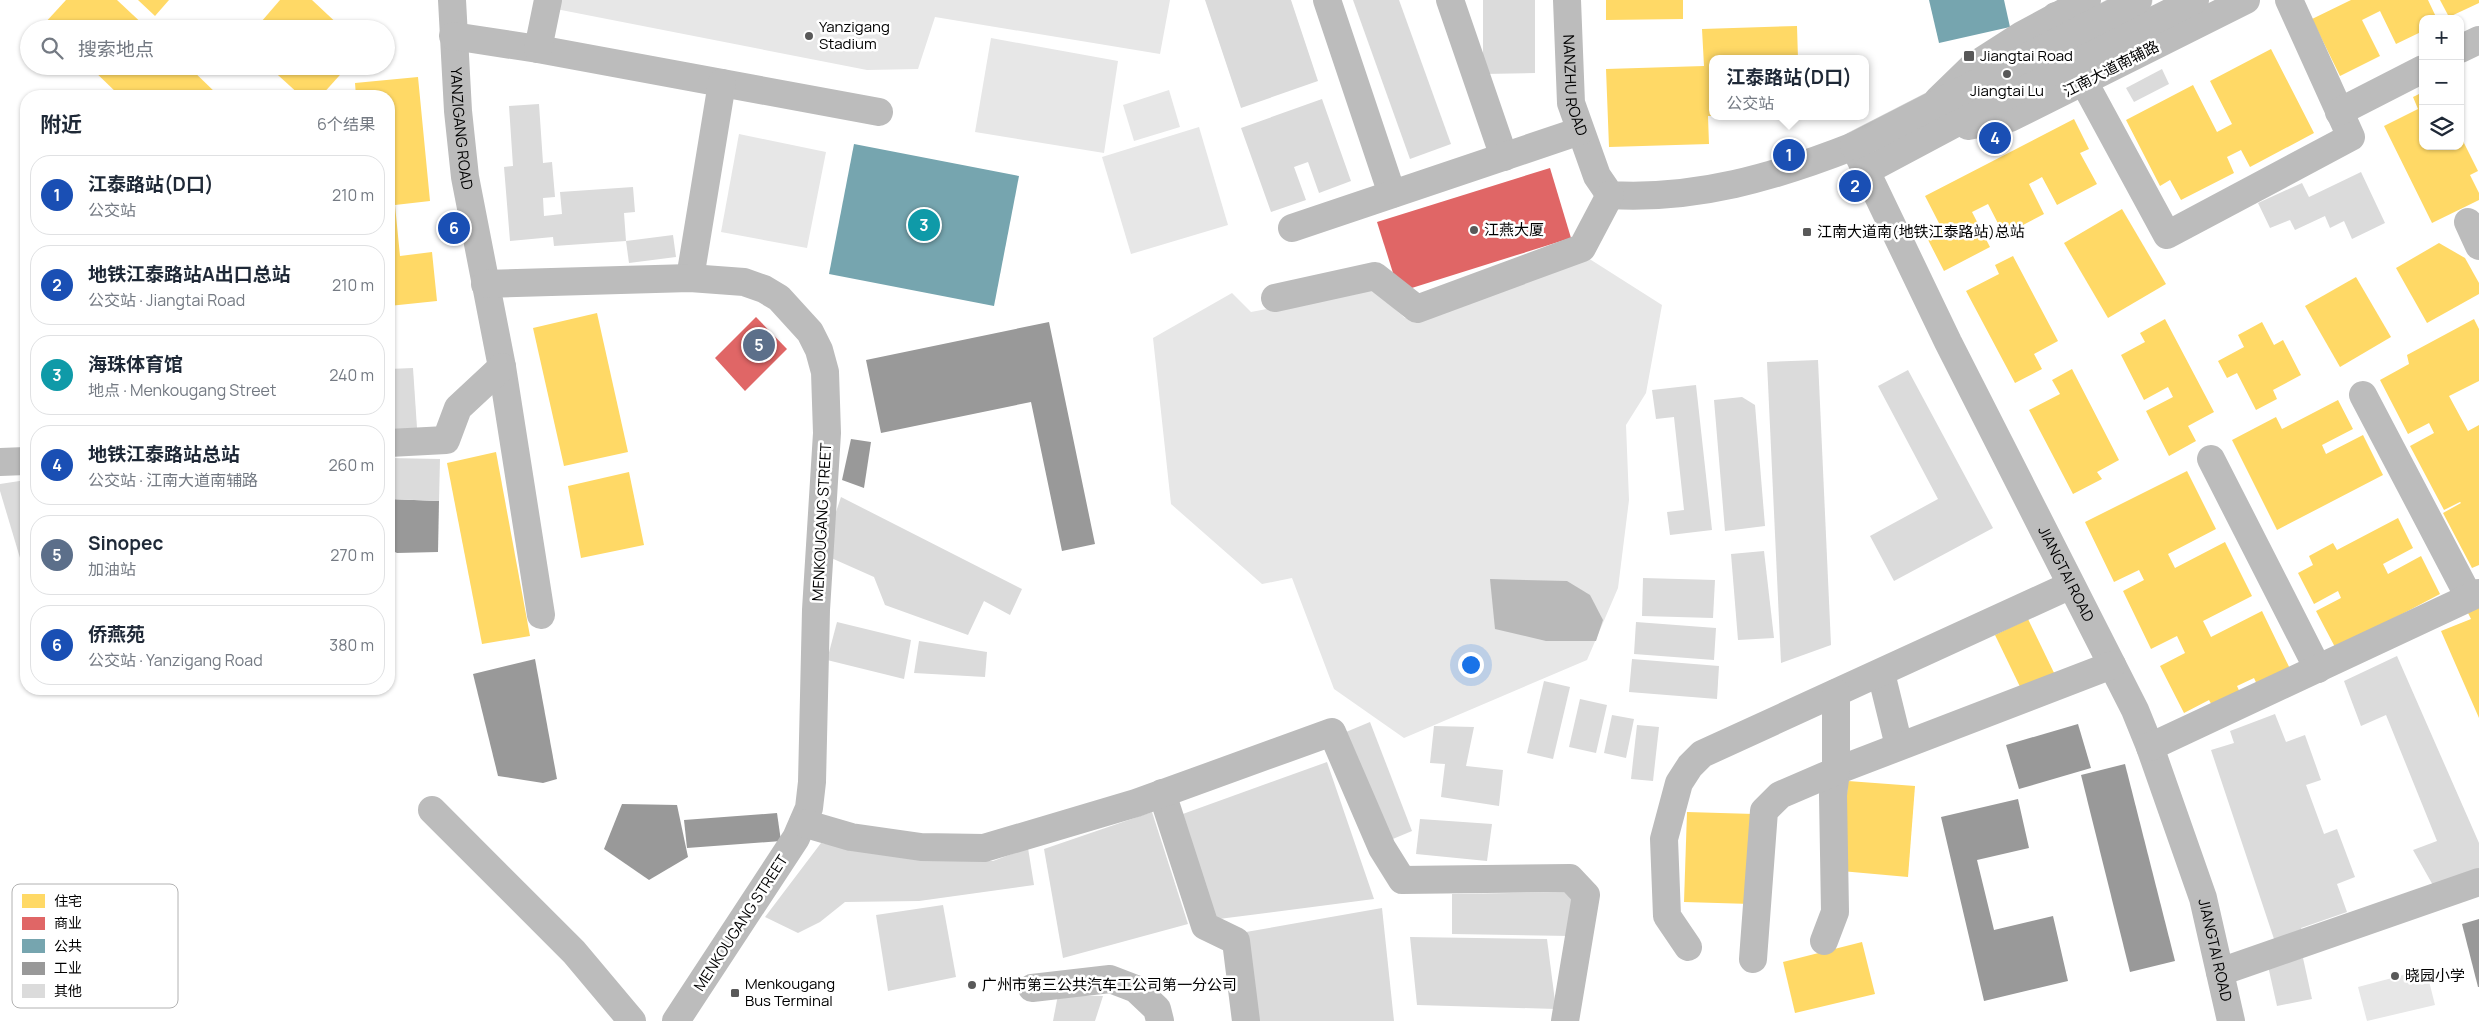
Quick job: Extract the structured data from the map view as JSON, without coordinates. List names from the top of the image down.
{
  "streets": {
    "street": [
      "江南大道南辅路",
      "NANZHU ROAD",
      "YANZIGANG ROAD",
      "MENKOUGANG STREET",
      "JIANGTAI ROAD"
    ]
  },
  "crossings": [
    ["YANZIGANG ROAD", "MENKOUGANG STREET"]
  ],
  "places": {
    "other": [
      "Yanzigang Stadium",
      "Jiangtai Lu",
      "江燕大厦",
      "晓园小学",
      "广州市第三公共汽车工公司第一分公司"
    ],
    "transit": ["Jiangtai Road", "江南大道南(地铁江泰路站)总站", "Menkougang Bus Terminal"]
  },
  "legend": [
    "住宅",
    "商业",
    "公共",
    "工业",
    "其他"
  ],
  "page": {
    "map_buttons": ["+", "−"],
    "search": "搜索地点",
    "popup": ["江泰路站(D口)", "公交站"],
    "heading": ["附近", "6个结果"],
    "pins": [
      "4",
      "1",
      "2",
      "3",
      "6",
      "5"
    ],
    "list": [
      {
        "mark": "1",
        "name": "江泰路站(D口)",
        "note": "公交站",
        "value": "210 m"
      },
      {
        "mark": "2",
        "name": "地铁江泰路站A出口总站",
        "note": "公交站 · Jiangtai Road",
        "value": "210 m"
      },
      {
        "mark": "3",
        "name": "海珠体育馆",
        "note": "地点 · Menkougang Street",
        "value": "240 m"
      },
      {
        "mark": "4",
        "name": "地铁江泰路站总站",
        "note": "公交站 · 江南大道南辅路",
        "value": "260 m"
      },
      {
        "mark": "5",
        "name": "Sinopec",
        "note": "加油站",
        "value": "270 m"
      },
      {
        "mark": "6",
        "name": "侨燕苑",
        "note": "公交站 · Yanzigang Road",
        "value": "380 m"
      }
    ]
  }
}
